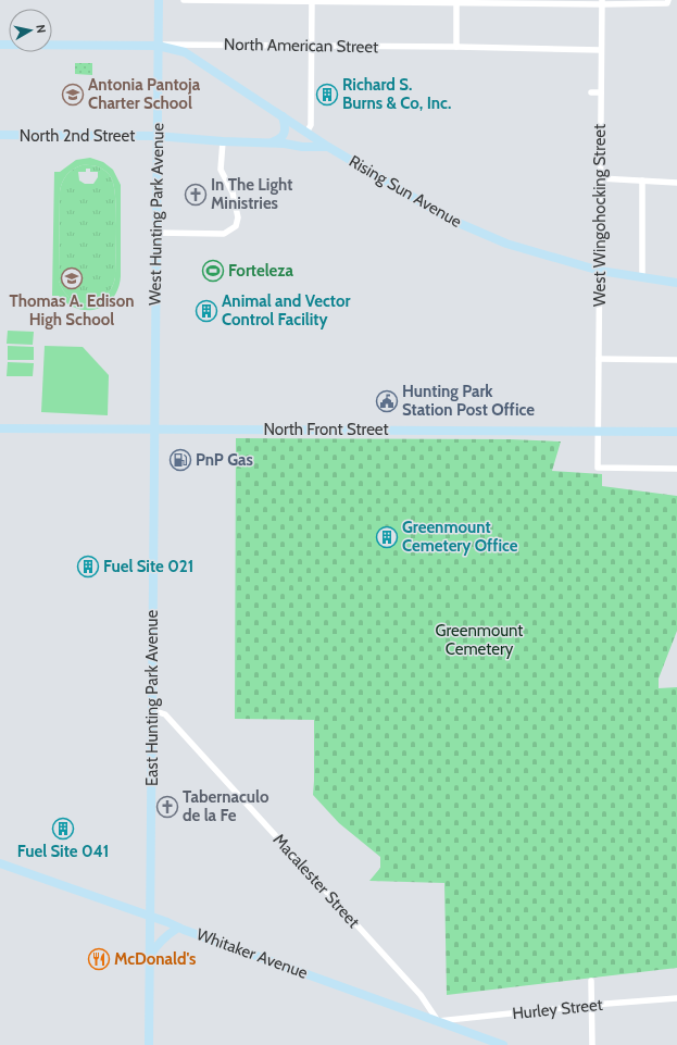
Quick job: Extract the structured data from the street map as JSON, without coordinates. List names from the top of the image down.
{
  "streets": {
    "street": [
      "North American Street",
      "North 2nd Street",
      "Rising Sun Avenue",
      "West Hunting Park Avenue",
      "West Wingohocking Street",
      "North Front Street",
      "East Hunting Park Avenue",
      "Macalester Street",
      "Whitaker Avenue",
      "Hurley Street"
    ]
  },
  "crossings": [
    ["North American Street", "Rising Sun Avenue"],
    ["North American Street", "West Hunting Park Avenue"],
    ["North American Street", "West Wingohocking Street"],
    ["North 2nd Street", "Rising Sun Avenue"],
    ["Rising Sun Avenue", "West Hunting Park Avenue"],
    ["Rising Sun Avenue", "West Wingohocking Street"],
    ["West Hunting Park Avenue", "North Front Street"],
    ["West Hunting Park Avenue", "East Hunting Park Avenue"],
    ["West Wingohocking Street", "North Front Street"],
    ["North Front Street", "East Hunting Park Avenue"],
    ["East Hunting Park Avenue", "Macalester Street"],
    ["East Hunting Park Avenue", "Whitaker Avenue"],
    ["Macalester Street", "Whitaker Avenue"],
    ["Macalester Street", "Hurley Street"],
    ["Whitaker Avenue", "Hurley Street"]
  ],
  "parks": ["Greenmount Cemetery"],
  "places": {
    "school or university": ["Antonia Pantoja Charter School", "Thomas A. Edison High School"],
    "building": [
      "Richard S. Burns & Co, Inc.",
      "Animal and Vector Control Facility",
      "Greenmount Cemetery Office",
      "Fuel Site 021",
      "Fuel Site 041"
    ],
    "church": ["In The Light Ministries", "Tabernaculo de la Fe"],
    "sports": ["Forteleza"],
    "public building": ["Hunting Park Station Post Office"],
    "fuel station": ["PnP Gas"],
    "restaurant": ["McDonald's"]
  },
  "north": "right"
}
